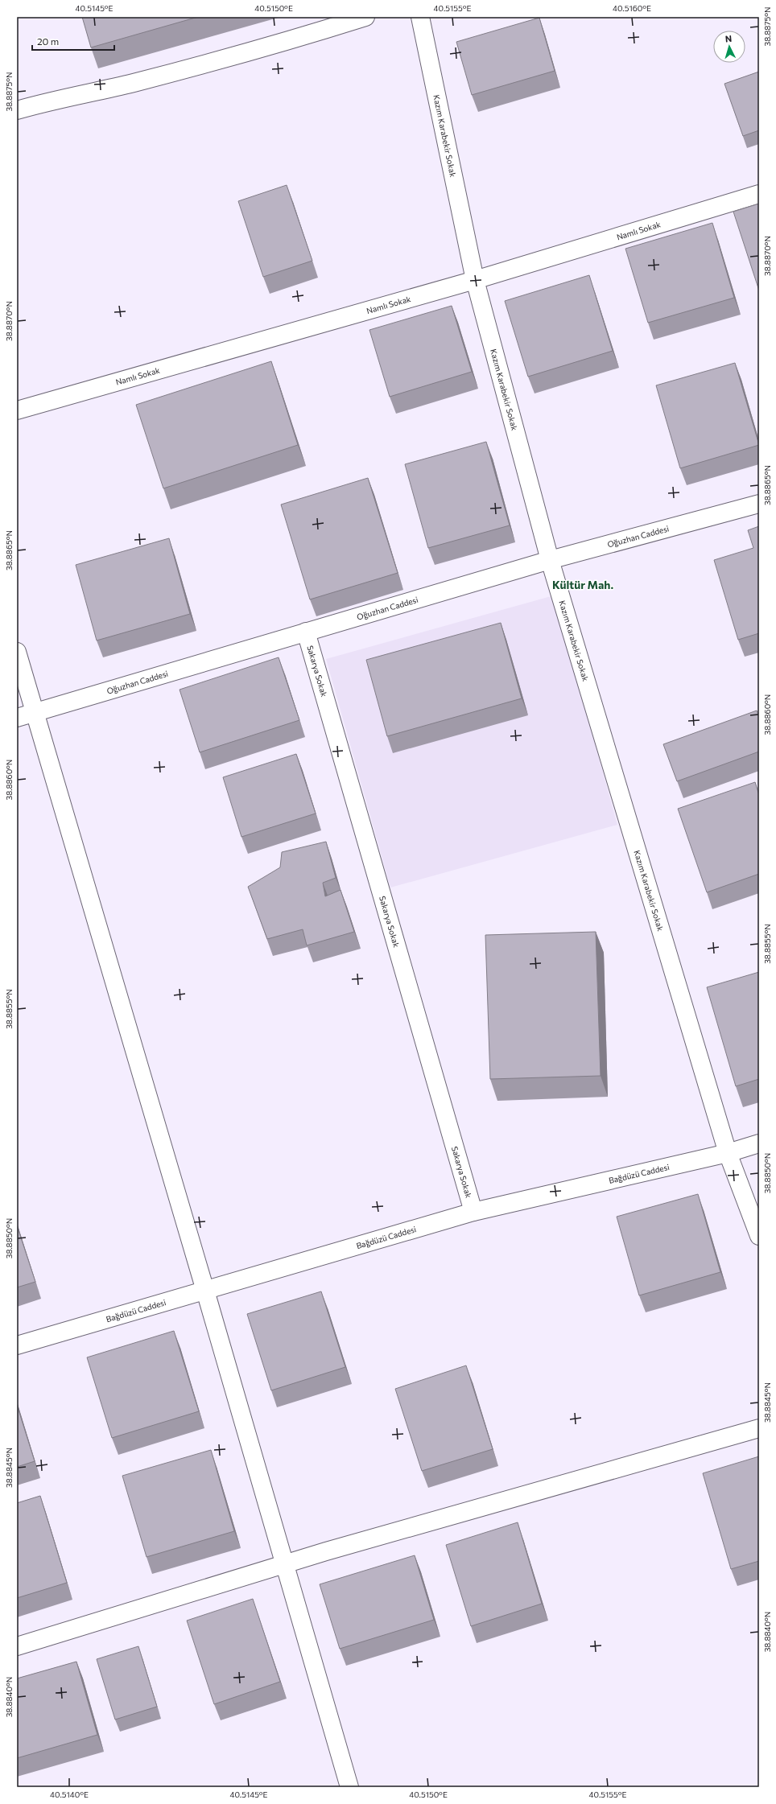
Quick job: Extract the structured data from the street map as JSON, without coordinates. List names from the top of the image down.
{
  "streets": {
    "street": [
      "Kazım Karabekir Sokak",
      "Namlı Sokak",
      "Oğuzhan Caddesi",
      "Sakarya Sokak",
      "Bağdüzü Caddesi"
    ]
  },
  "crossings": [
    ["Kazım Karabekir Sokak", "Namlı Sokak"],
    ["Kazım Karabekir Sokak", "Oğuzhan Caddesi"],
    ["Kazım Karabekir Sokak", "Bağdüzü Caddesi"],
    ["Oğuzhan Caddesi", "Sakarya Sokak"],
    ["Sakarya Sokak", "Bağdüzü Caddesi"]
  ],
  "districts": ["Kültür Mah."],
  "scale_bar": "20 m",
  "north": "top",
  "coordinates": [
    "40.5145°E",
    "40.5150°E",
    "40.5155°E",
    "40.5160°E",
    "38.8875°N",
    "38.8870°N",
    "38.8865°N",
    "38.8860°N",
    "38.8855°N",
    "38.8850°N",
    "38.8845°N",
    "38.8840°N",
    "40.5140°E"
  ]
}
